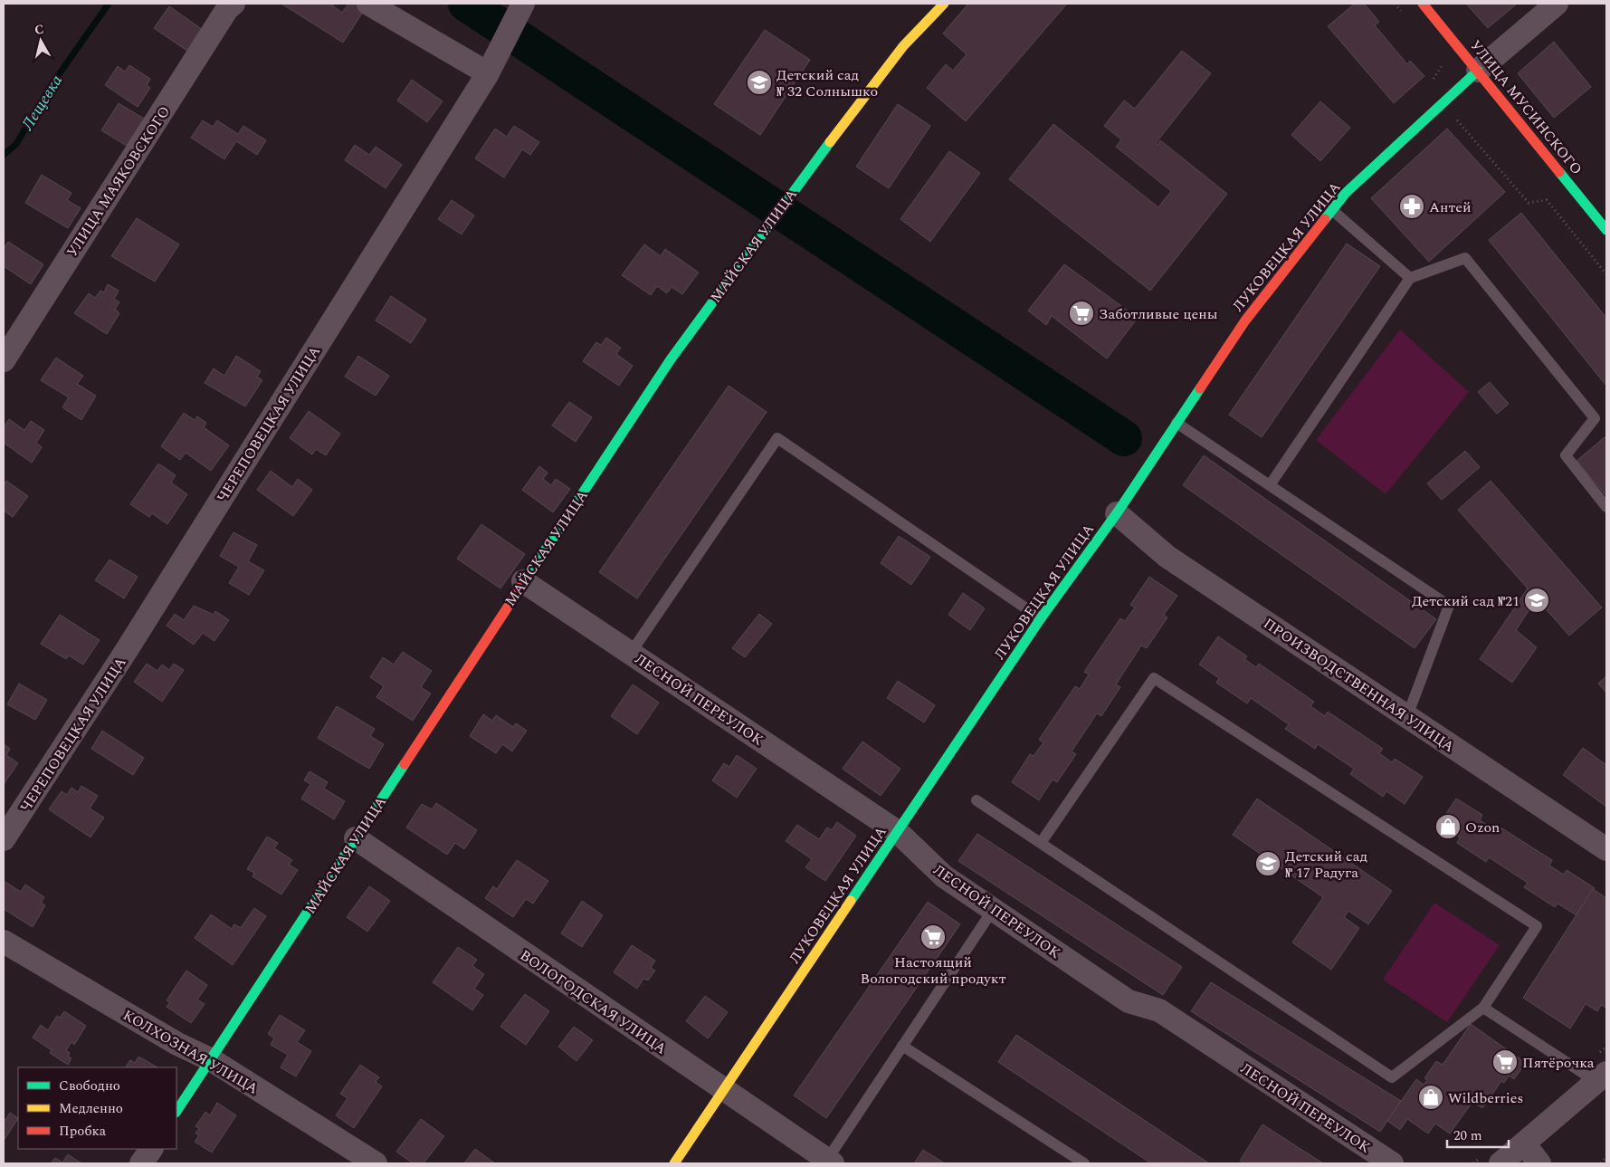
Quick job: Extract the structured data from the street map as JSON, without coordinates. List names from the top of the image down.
{
  "streets": {
    "street": [
      "УЛИЦА МУСИНСКОГО",
      "УЛИЦА МАЯКОВСКОГО",
      "МАЙСКАЯ УЛИЦА",
      "ЛУКОВЕЦКАЯ УЛИЦА",
      "ЧЕРЕПОВЕЦКАЯ УЛИЦА",
      "ПРОИЗВОДСТВЕННАЯ УЛИЦА",
      "ЛЕСНОЙ ПЕРЕУЛОК",
      "ВОЛОГОДСКАЯ УЛИЦА",
      "КОЛХОЗНАЯ УЛИЦА"
    ]
  },
  "crossings": [
    ["УЛИЦА МУСИНСКОГО", "ЛУКОВЕЦКАЯ УЛИЦА"],
    ["МАЙСКАЯ УЛИЦА", "ЛЕСНОЙ ПЕРЕУЛОК"],
    ["МАЙСКАЯ УЛИЦА", "ВОЛОГОДСКАЯ УЛИЦА"],
    ["МАЙСКАЯ УЛИЦА", "КОЛХОЗНАЯ УЛИЦА"],
    ["ЛУКОВЕЦКАЯ УЛИЦА", "ПРОИЗВОДСТВЕННАЯ УЛИЦА"],
    ["ЛУКОВЕЦКАЯ УЛИЦА", "ЛЕСНОЙ ПЕРЕУЛОК"],
    ["ЛУКОВЕЦКАЯ УЛИЦА", "ВОЛОГОДСКАЯ УЛИЦА"]
  ],
  "water": ["Лещевка"],
  "places": {
    "school or university": ["Детский сад № 32 Солнышко", "Детский сад №21", "Детский сад № 17 Радуга"],
    "pharmacy": ["Антей"],
    "supermarket": ["Заботливые цены", "Настоящий Вологодский продукт", "Пятёрочка"],
    "shop": ["Ozon", "Wildberries"]
  },
  "legend": ["Свободно", "Медленно", "Пробка"],
  "scale_bar": "20 m",
  "north": "top"
}
